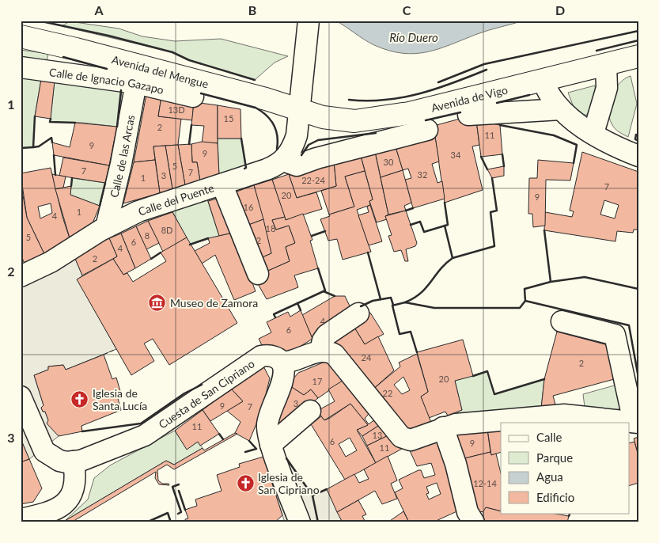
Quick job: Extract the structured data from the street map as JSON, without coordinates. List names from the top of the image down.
{
  "streets": {
    "street": [
      "Avenida del Mengue",
      "Calle de Ignacio Gazapo",
      "Avenida de Vigo",
      "Calle de las Arcas",
      "Calle del Puente",
      "Cuesta de San Cipriano"
    ]
  },
  "crossings": [
    ["Avenida del Mengue", "Avenida de Vigo"],
    ["Calle de Ignacio Gazapo", "Calle de las Arcas"],
    ["Calle de las Arcas", "Calle del Puente"]
  ],
  "water": ["Río Duero"],
  "places": {
    "museum": ["Museo de Zamora"],
    "church": ["Iglesia de Santa Lucía", "Iglesia de San Cipriano"]
  },
  "house_numbers": [
    "13D",
    "15",
    "2",
    "11",
    "9",
    "9",
    "34",
    "30",
    "5",
    "7",
    "7",
    "32",
    "3",
    "1",
    "22-24",
    "7",
    "20",
    "9",
    "16",
    "1",
    "4",
    "18",
    "8D",
    "8",
    "5",
    "2",
    "6",
    "4",
    "2",
    "4",
    "6",
    "24",
    "2",
    "20",
    "17",
    "22",
    "3",
    "9",
    "7",
    "11",
    "13",
    "6",
    "9",
    "11",
    "12-14"
  ],
  "legend": [
    "Calle",
    "Parque",
    "Agua",
    "Edificio"
  ],
  "grid": {
    "columns": [
      "A",
      "B",
      "C",
      "D"
    ],
    "rows": ["1", "2", "3"]
  }
}
